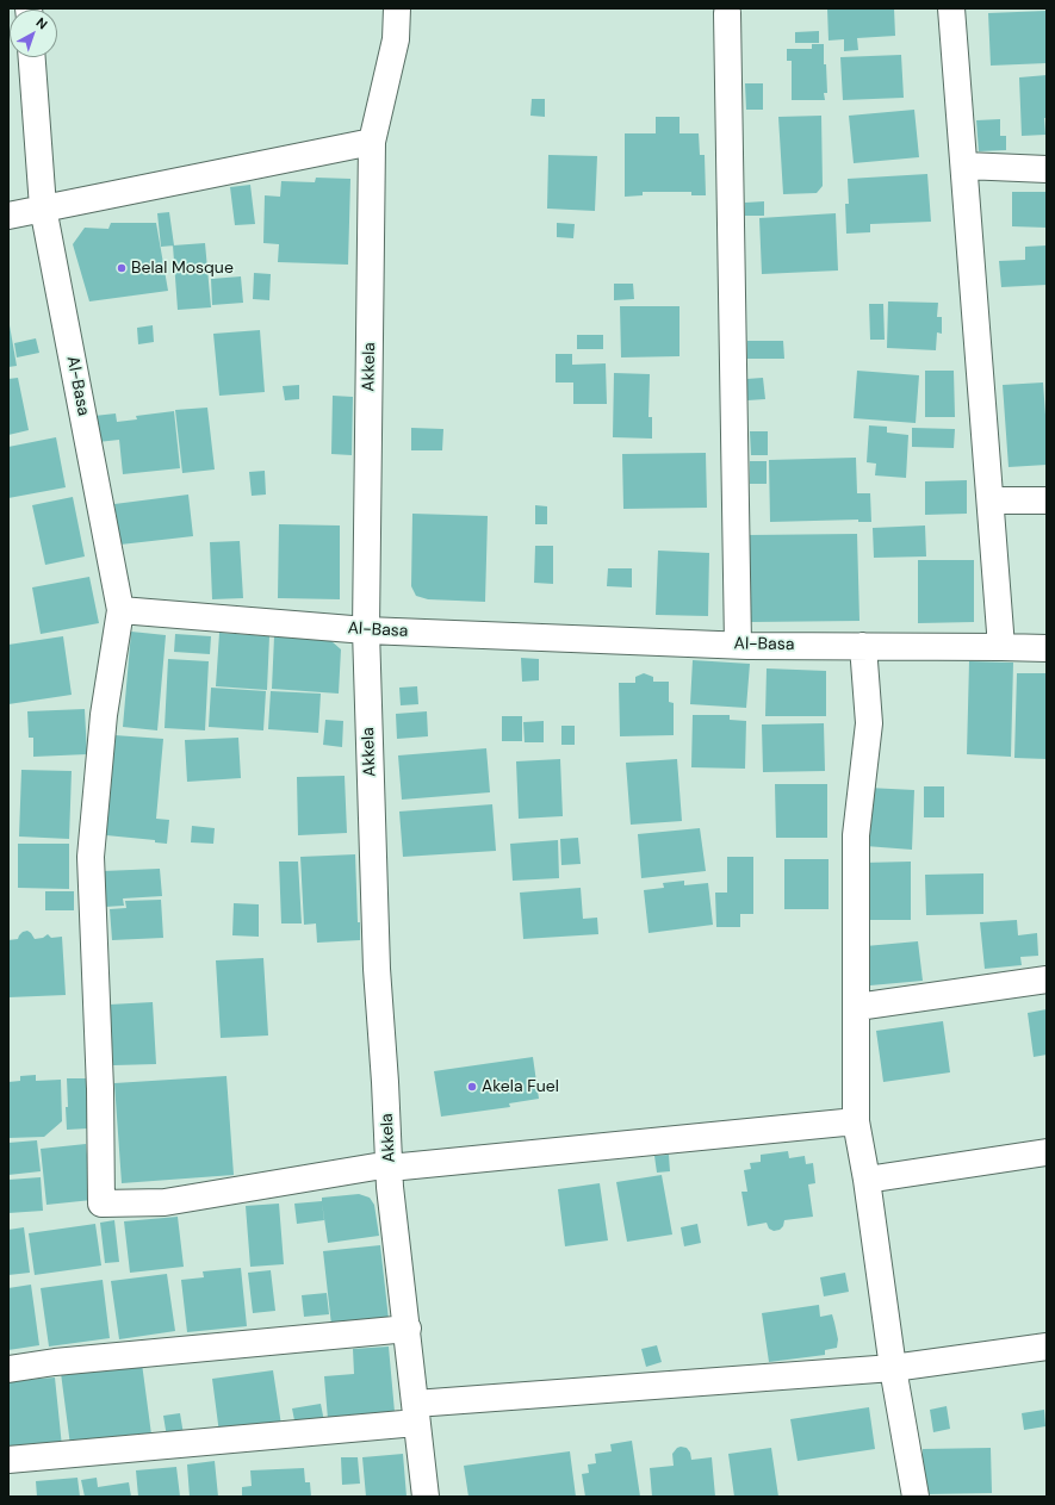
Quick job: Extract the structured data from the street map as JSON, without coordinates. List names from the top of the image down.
{
  "streets": {
    "street": ["Akkela", "Al-Basa"]
  },
  "crossings": [
    ["Akkela", "Al-Basa"]
  ],
  "places": ["Belal Mosque", "Akela Fuel"],
  "north": "top right"
}
